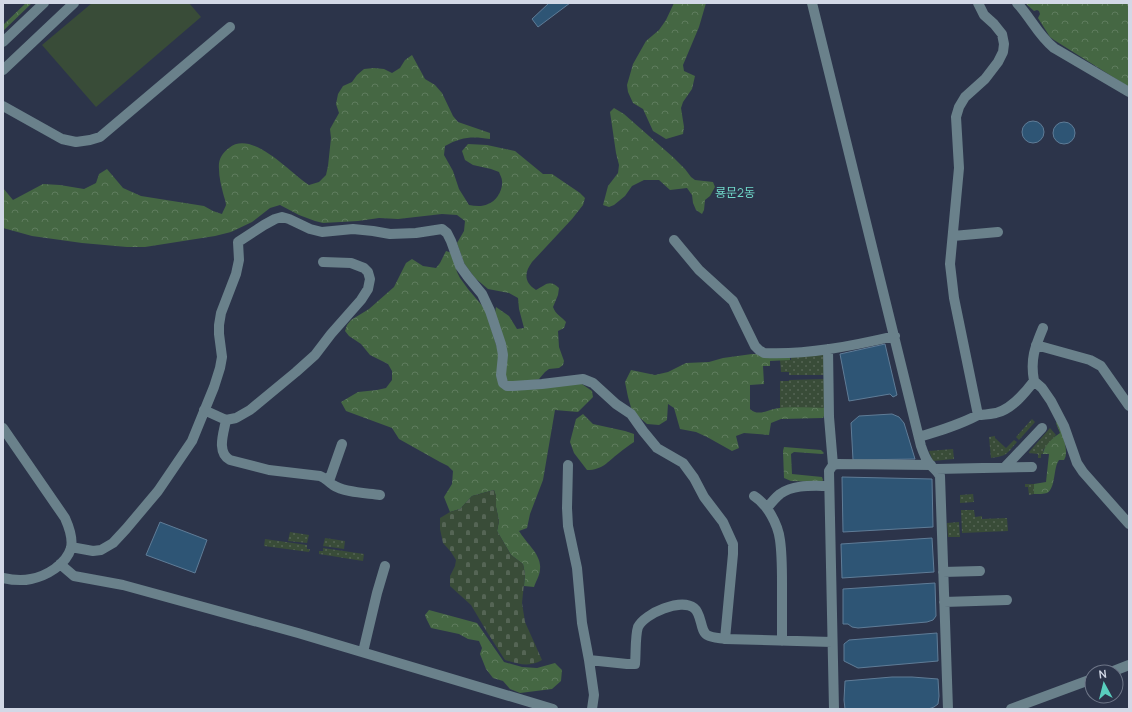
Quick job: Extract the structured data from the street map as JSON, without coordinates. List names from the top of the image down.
{
  "districts": ["룡문2동"],
  "north": "top"
}
